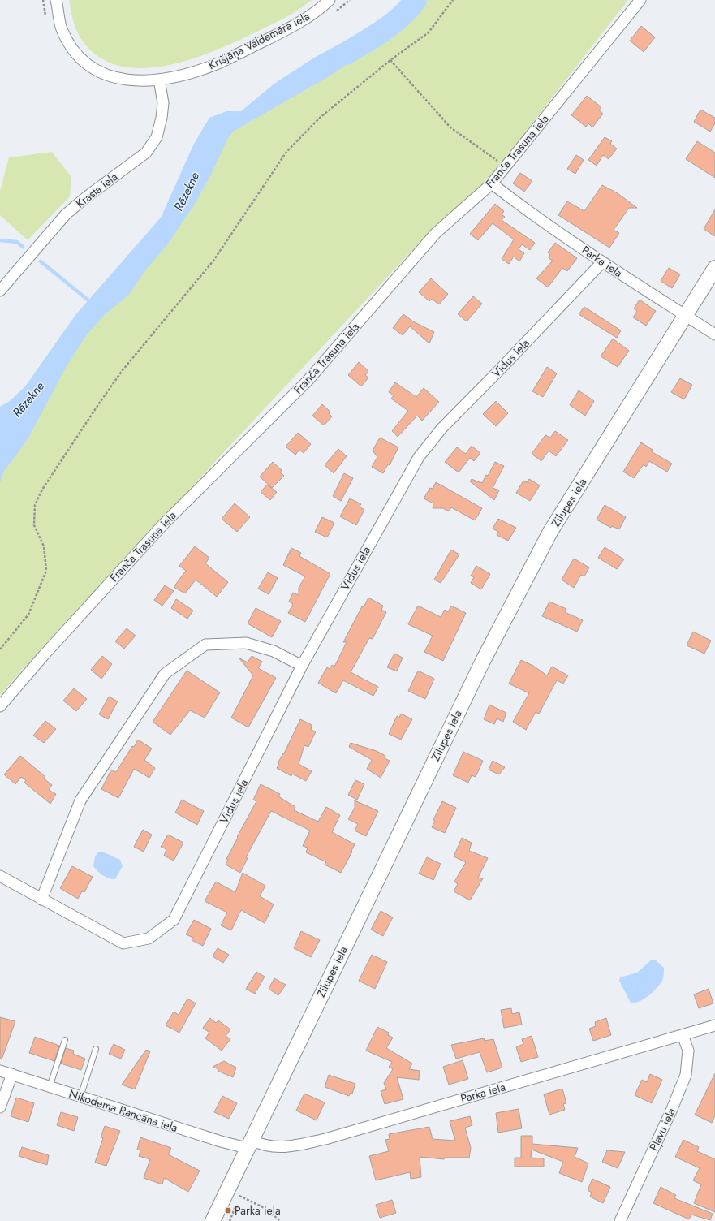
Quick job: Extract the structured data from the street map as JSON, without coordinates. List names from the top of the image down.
{
  "streets": {
    "main road": ["Zilupes iela"],
    "street": [
      "Krišjāņa Valdemāra iela",
      "Franča Trasuna iela",
      "Krasta iela",
      "Parka iela",
      "Vidus iela",
      "Nikodema Rancāna iela",
      "Pļavu iela"
    ]
  },
  "crossings": [
    ["Krišjāņa Valdemāra iela", "Krasta iela"],
    ["Franča Trasuna iela", "Parka iela"],
    ["Parka iela", "Vidus iela"],
    ["Parka iela", "Zilupes iela"],
    ["Parka iela", "Nikodema Rancāna iela"],
    ["Parka iela", "Pļavu iela"],
    ["Zilupes iela", "Nikodema Rancāna iela"]
  ],
  "water": ["Rēzekne"],
  "places": {
    "transit": ["Parka iela"]
  }
}
